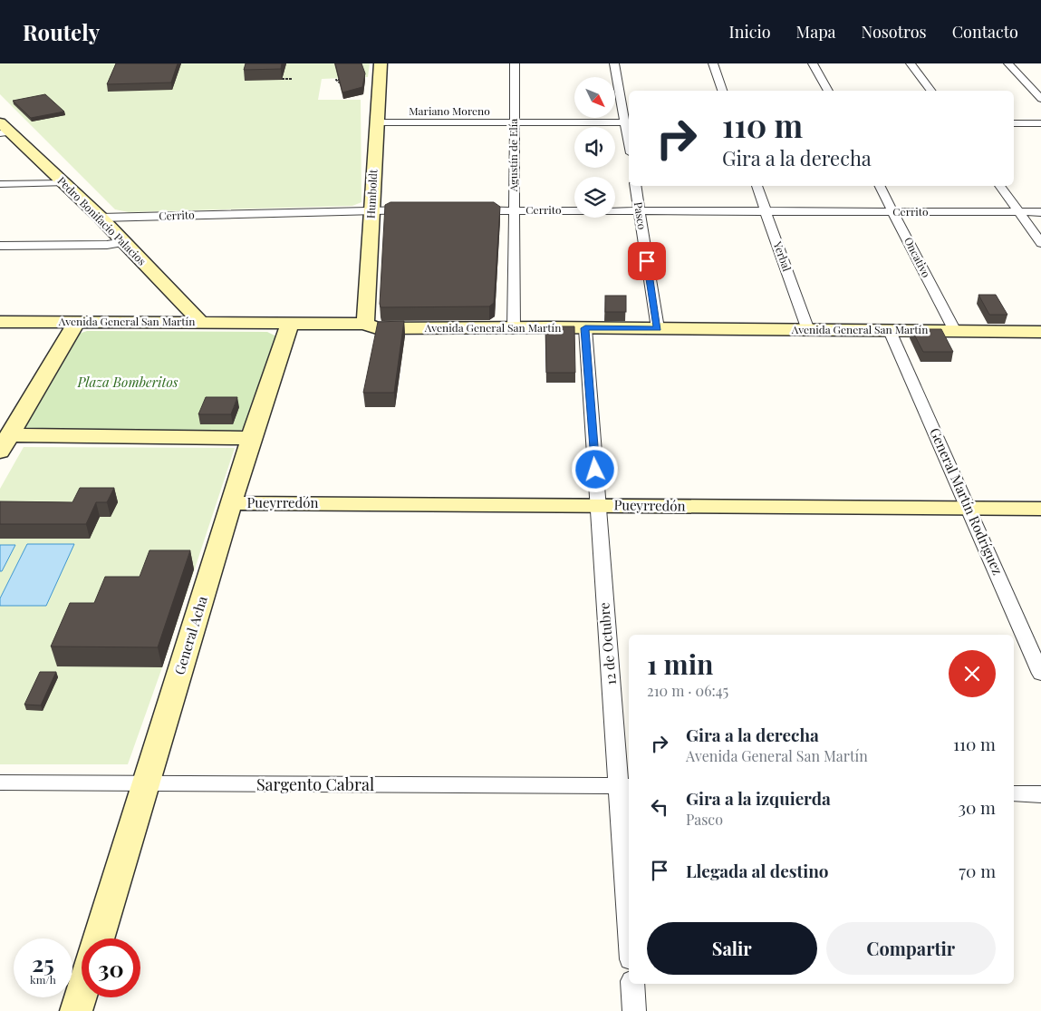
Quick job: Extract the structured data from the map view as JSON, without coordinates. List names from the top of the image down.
{
  "streets": {
    "street": [
      "Mariano Moreno",
      "Agustín de Elía",
      "Humboldt",
      "Cerrito",
      "Pasco",
      "Pedro Bonifacio Palacios",
      "Yerbal",
      "Oncativo",
      "Avenida General San Martín",
      "General Martín Rodríguez",
      "Pueyrredón",
      "General Acha",
      "12 de Octubre",
      "Sargento Cabral"
    ]
  },
  "crossings": [
    ["Mariano Moreno", "Agustín de Elía"],
    ["Mariano Moreno", "Humboldt"],
    ["Agustín de Elía", "Cerrito"],
    ["Agustín de Elía", "Avenida General San Martín"],
    ["Humboldt", "Cerrito"],
    ["Humboldt", "Avenida General San Martín"],
    ["Cerrito", "Pasco"],
    ["Cerrito", "Pedro Bonifacio Palacios"],
    ["Cerrito", "Yerbal"],
    ["Cerrito", "Oncativo"],
    ["Pasco", "Avenida General San Martín"],
    ["Pedro Bonifacio Palacios", "Avenida General San Martín"],
    ["Yerbal", "Avenida General San Martín"],
    ["Oncativo", "Avenida General San Martín"],
    ["Avenida General San Martín", "General Martín Rodríguez"],
    ["Avenida General San Martín", "General Acha"],
    ["Avenida General San Martín", "12 de Octubre"],
    ["General Martín Rodríguez", "Pueyrredón"],
    ["Pueyrredón", "General Acha"],
    ["Pueyrredón", "12 de Octubre"],
    ["General Acha", "Sargento Cabral"],
    ["12 de Octubre", "Sargento Cabral"]
  ],
  "parks": ["Plaza Bomberitos"],
  "north": "bottom right",
  "page": {
    "header": "Routely",
    "nav": [
      "Inicio",
      "Mapa",
      "Nosotros",
      "Contacto"
    ],
    "turn": ["110 m", "Gira a la derecha"],
    "heading": ["1 min", "210 m · 06:45"],
    "list": [
      {
        "name": "Gira a la derecha",
        "note": "Avenida General San Martín",
        "value": "110 m"
      },
      {
        "name": "Gira a la izquierda",
        "note": "Pasco",
        "value": "30 m"
      },
      {
        "name": "Llegada al destino",
        "value": "70 m"
      }
    ],
    "buttons": ["Salir", "Compartir"],
    "speed": "25 km/h",
    "limit": "30"
  }
}
